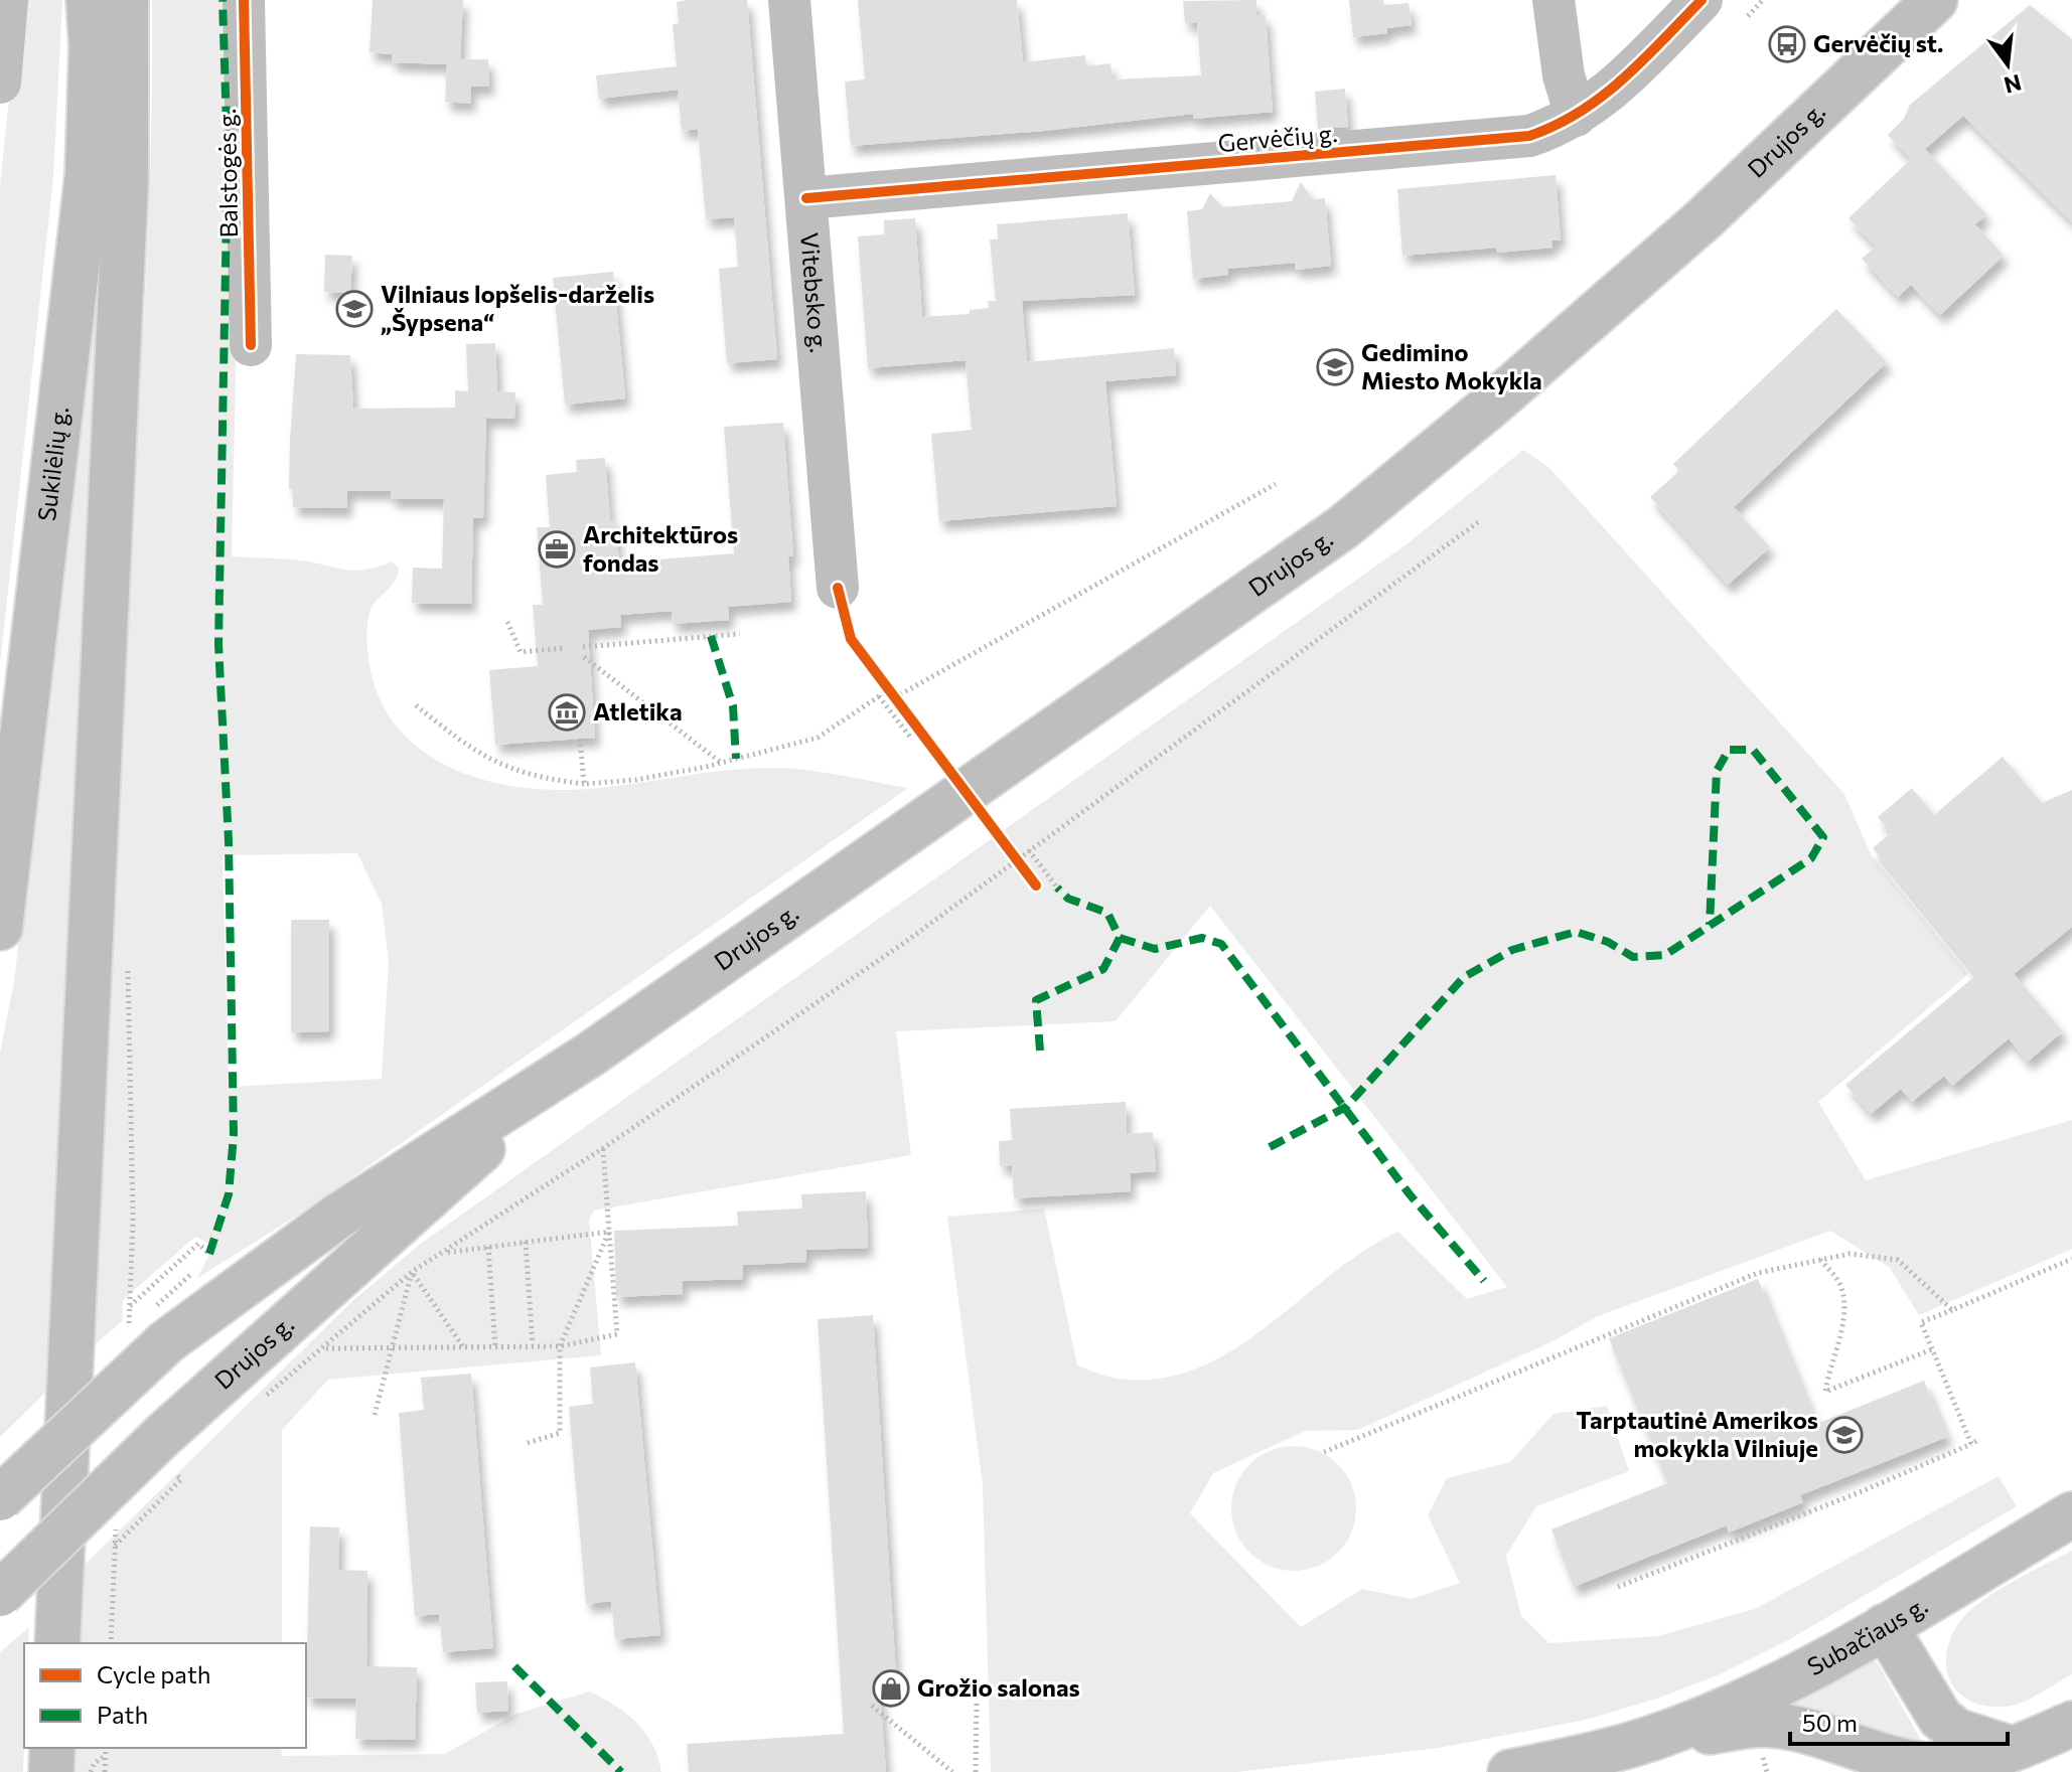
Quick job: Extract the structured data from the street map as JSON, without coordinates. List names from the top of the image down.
{
  "streets": {
    "main road": ["Drujos g.", "Sukilėlių g.", "Subačiaus g."],
    "street": ["Gervėčių g.", "Balstogės g.", "Vitebsko g."]
  },
  "crossings": [
    ["Gervėčių g.", "Vitebsko g."]
  ],
  "places": {
    "bus stop": ["Gervėčių st."],
    "school or university": ["Vilniaus lopšelis-darželis „Šypsena“", "Gedimino Miesto Mokykla", "Tarptautinė Amerikos mokykla Vilniuje"],
    "office": ["Architektūros fondas"],
    "museum": ["Atletika"],
    "shop": ["Grožio salonas"]
  },
  "legend": ["Cycle path", "Path"],
  "scale_bar": "50 m",
  "north": "bottom"
}
